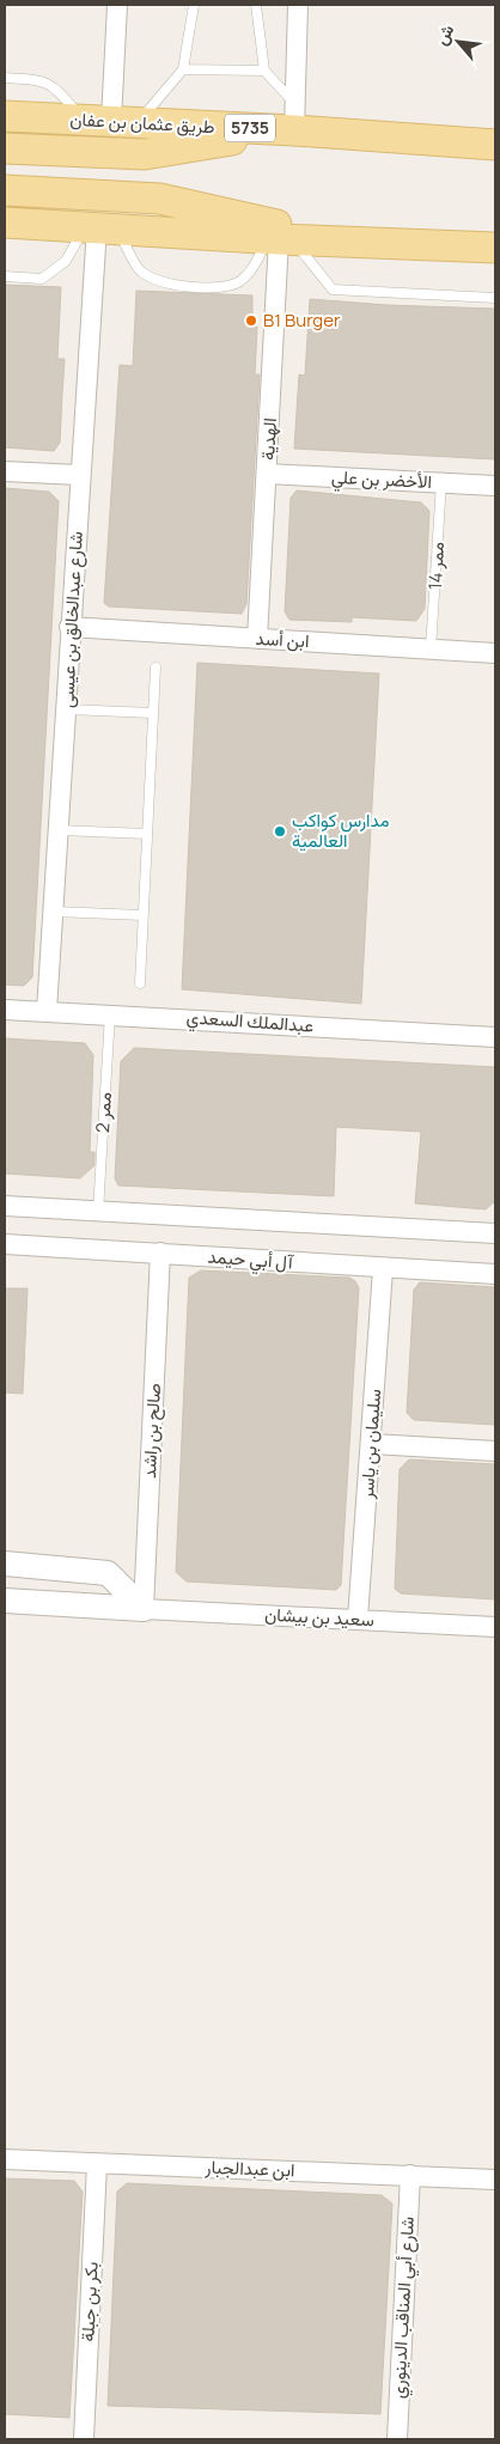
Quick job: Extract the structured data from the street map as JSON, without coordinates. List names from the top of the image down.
{
  "streets": {
    "main road": ["طريق عثمان بن عفان", "5735"],
    "street": [
      "الهدية",
      "الأخضر بن علي",
      "شارع عبدالخالق بن عيسى",
      "ابن أسد",
      "عبدالملك السعدي",
      "آل أبي حيمد",
      "صالح بن راشد",
      "سليمان بن ياسر",
      "سعيد بن بيشان",
      "ابن عبدالجبار",
      "بكر بن جبلة",
      "شارع أبي المناقب الدينوري"
    ],
    "lane": ["ممر 14", "ممر 2"]
  },
  "crossings": [
    ["الهدية", "الأخضر بن علي"],
    ["الهدية", "ابن أسد"],
    ["الأخضر بن علي", "ممر 14"],
    ["ممر 14", "ابن أسد"],
    ["شارع عبدالخالق بن عيسى", "ابن أسد"],
    ["شارع عبدالخالق بن عيسى", "عبدالملك السعدي"],
    ["عبدالملك السعدي", "ممر 2"],
    ["آل أبي حيمد", "صالح بن راشد"],
    ["آل أبي حيمد", "سليمان بن ياسر"],
    ["صالح بن راشد", "سعيد بن بيشان"],
    ["سليمان بن ياسر", "سعيد بن بيشان"],
    ["ابن عبدالجبار", "بكر بن جبلة"],
    ["ابن عبدالجبار", "شارع أبي المناقب الدينوري"]
  ],
  "places": ["B1 Burger", "مدارس كواكب العالمية"],
  "north": "top left"
}
